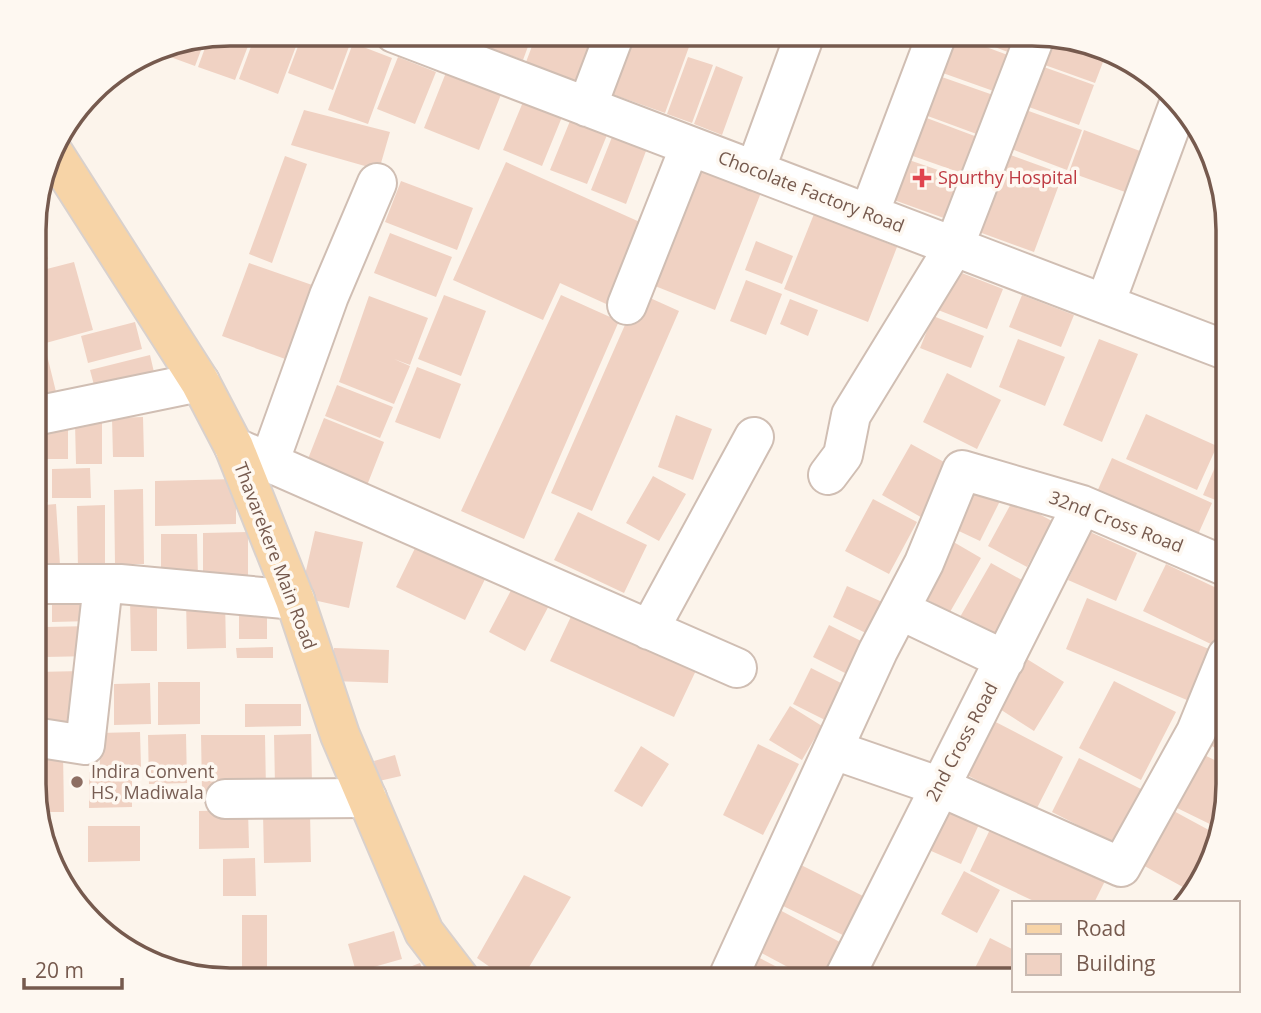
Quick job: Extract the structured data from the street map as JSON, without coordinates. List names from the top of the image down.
{
  "streets": {
    "main road": ["Thavarekere Main Road"],
    "street": ["Chocolate Factory Road", "32nd Cross Road", "2nd Cross Road"]
  },
  "crossings": [
    ["32nd Cross Road", "2nd Cross Road"]
  ],
  "places": {
    "health": ["Spurthy Hospital"],
    "other": ["Indira Convent HS, Madiwala"]
  },
  "legend": ["Road", "Building"],
  "scale_bar": "20 m"
}
